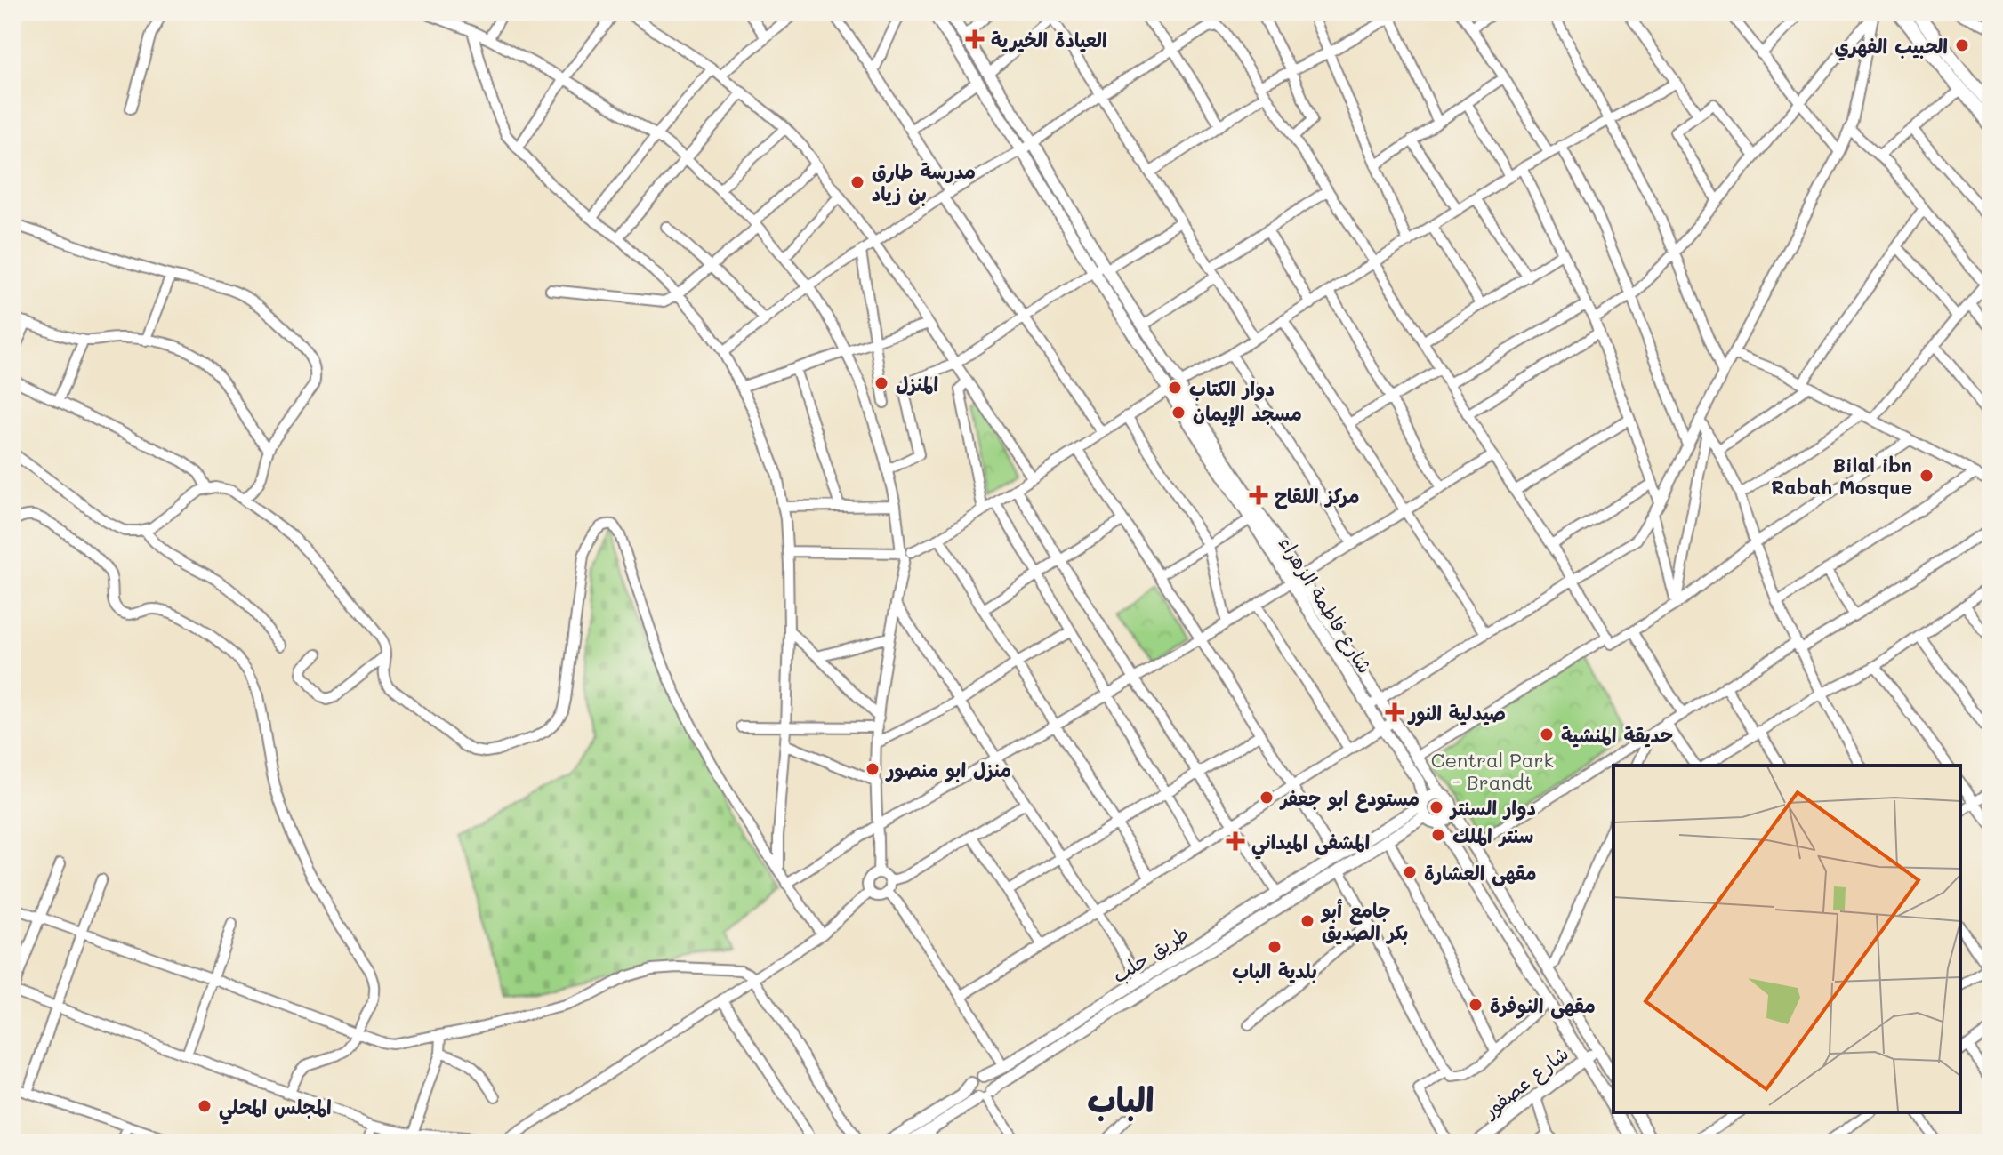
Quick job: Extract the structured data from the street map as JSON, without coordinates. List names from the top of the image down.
{
  "streets": {
    "main road": ["شارع فاطمة الزهراء", "طريق حلب", "شارع عصفور"]
  },
  "crossings": [
    ["شارع فاطمة الزهراء", "طريق حلب"]
  ],
  "districts": ["الباب"],
  "parks": ["Central Park - Brandt"],
  "places": {
    "health": [
      "العيادة الخيرية",
      "مركز اللقاح",
      "صيدلية النور",
      "المشفى الميداني"
    ],
    "other": [
      "الحبيب الفهري",
      "مدرسة طارق بن زياد",
      "المنزل",
      "دوار الكتاب",
      "مسجد الإيمان",
      "Bilal ibn Rabah Mosque",
      "حديقة المنشية",
      "منزل ابو منصور",
      "مستودع ابو جعفر",
      "دوار السنتر",
      "سنتر الملك",
      "مقهى العشارة",
      "جامع أبو بكر الصديق",
      "بلدية الباب",
      "مقهى النوفرة",
      "المجلس المحلي"
    ]
  }
}
